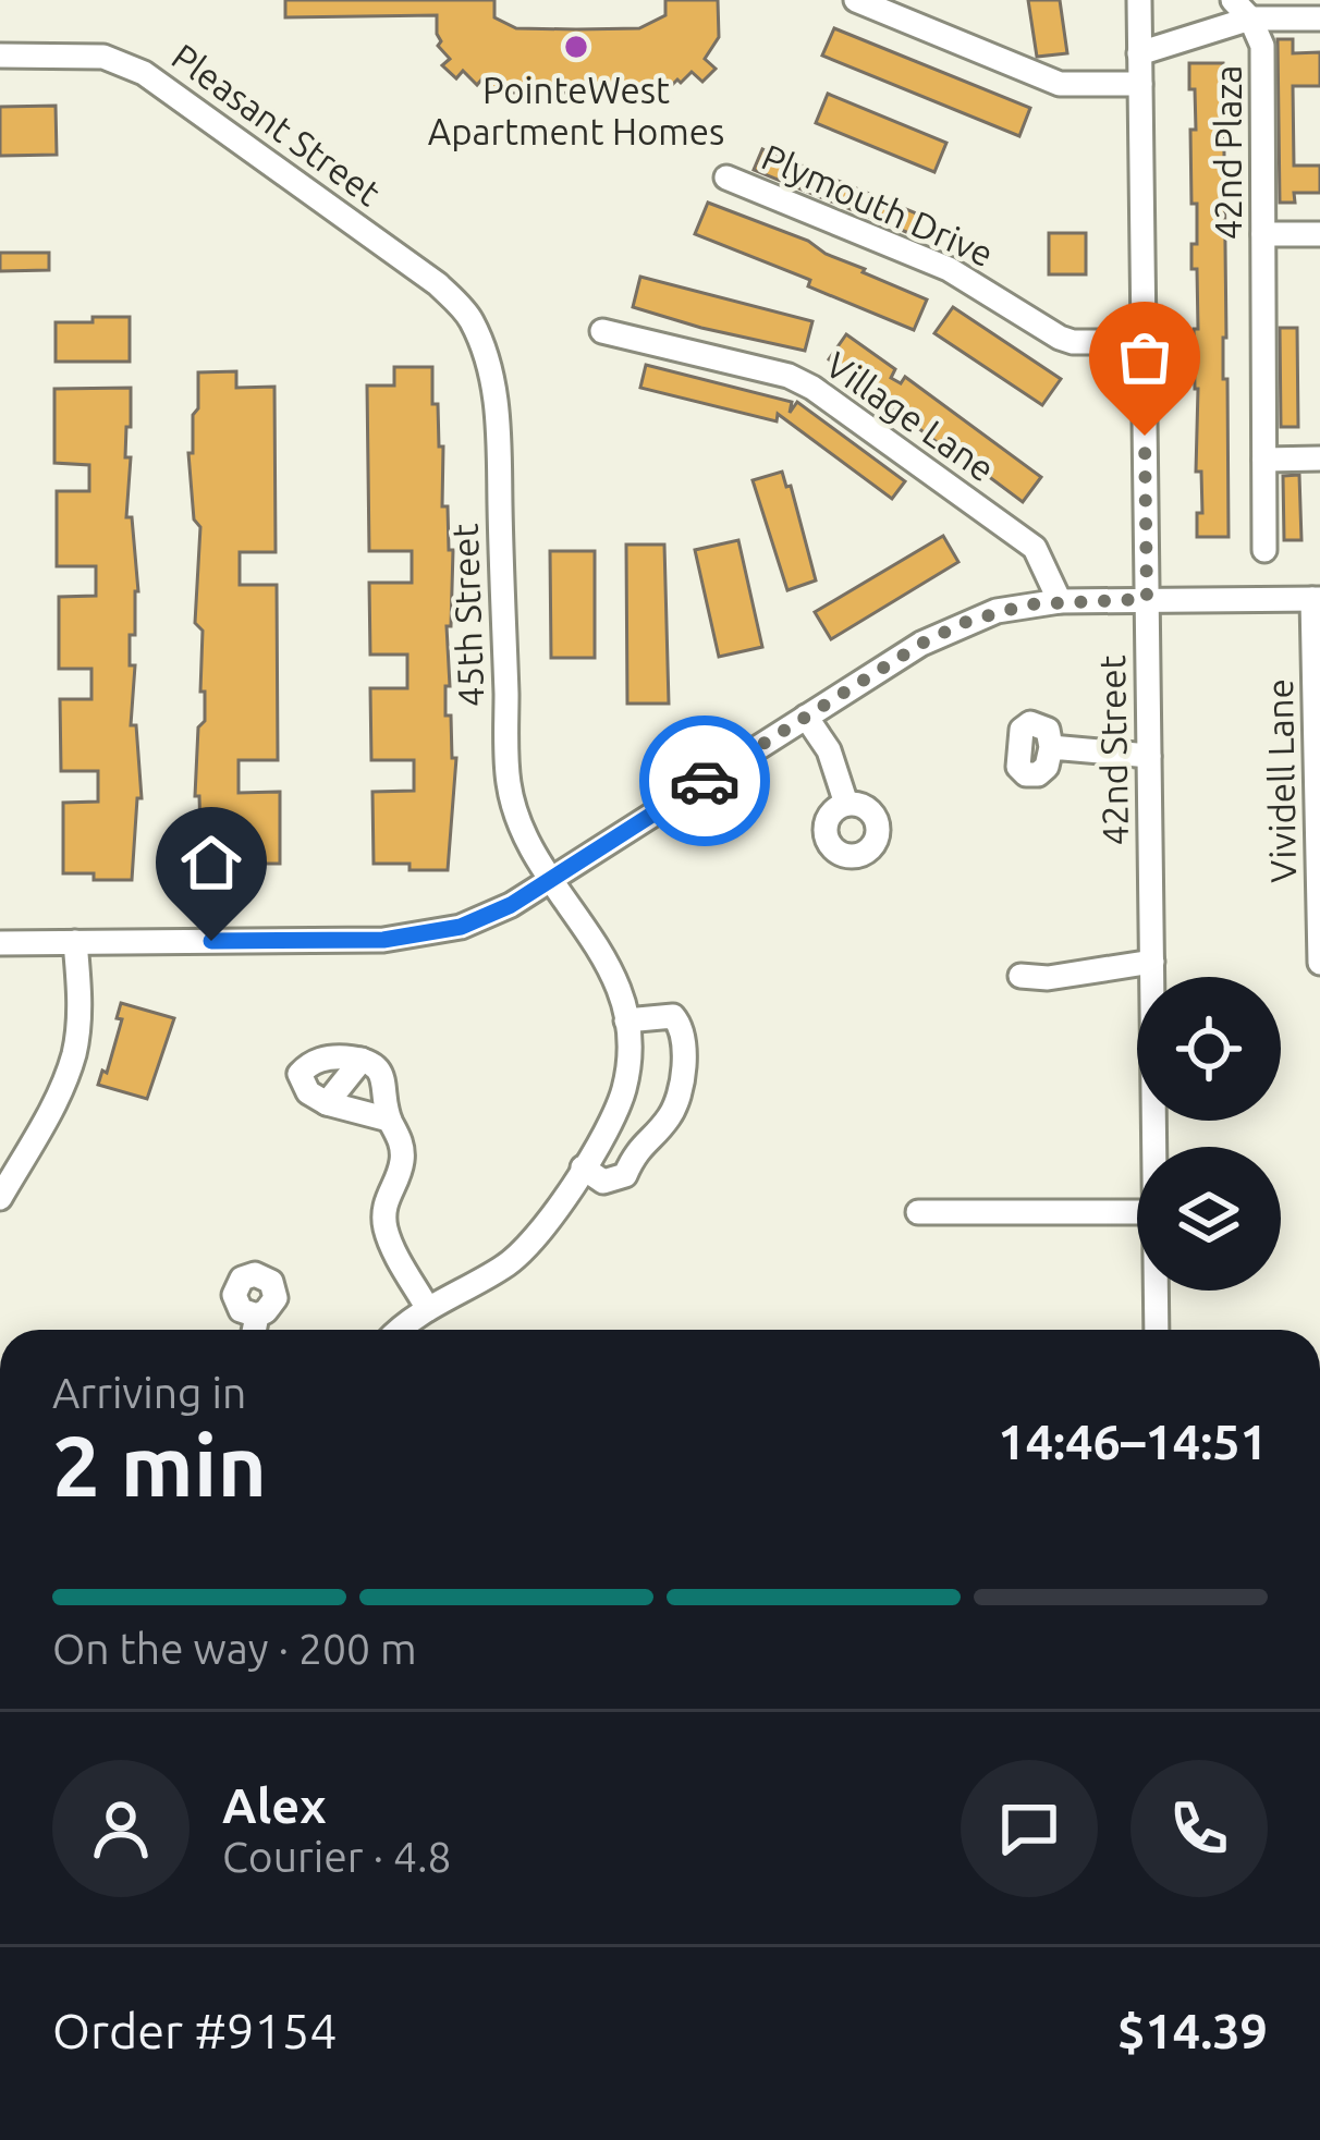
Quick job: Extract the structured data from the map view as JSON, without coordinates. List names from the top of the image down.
{
  "streets": {
    "street": [
      "Pleasant Street",
      "42nd Plaza",
      "Plymouth Drive",
      "Village Lane",
      "45th Street",
      "42nd Street",
      "Vividell Lane"
    ]
  },
  "crossings": [
    ["Pleasant Street", "45th Street"],
    ["Plymouth Drive", "42nd Street"]
  ],
  "places": ["PointeWest Apartment Homes"],
  "page": {
    "heading": ["2 min", "Arriving in", "14:46–14:51"],
    "panel": [
      "Alex",
      "Courier · 4.8",
      "Order #9154",
      "$14.39"
    ],
    "bar": "On the way · 200 m"
  }
}
